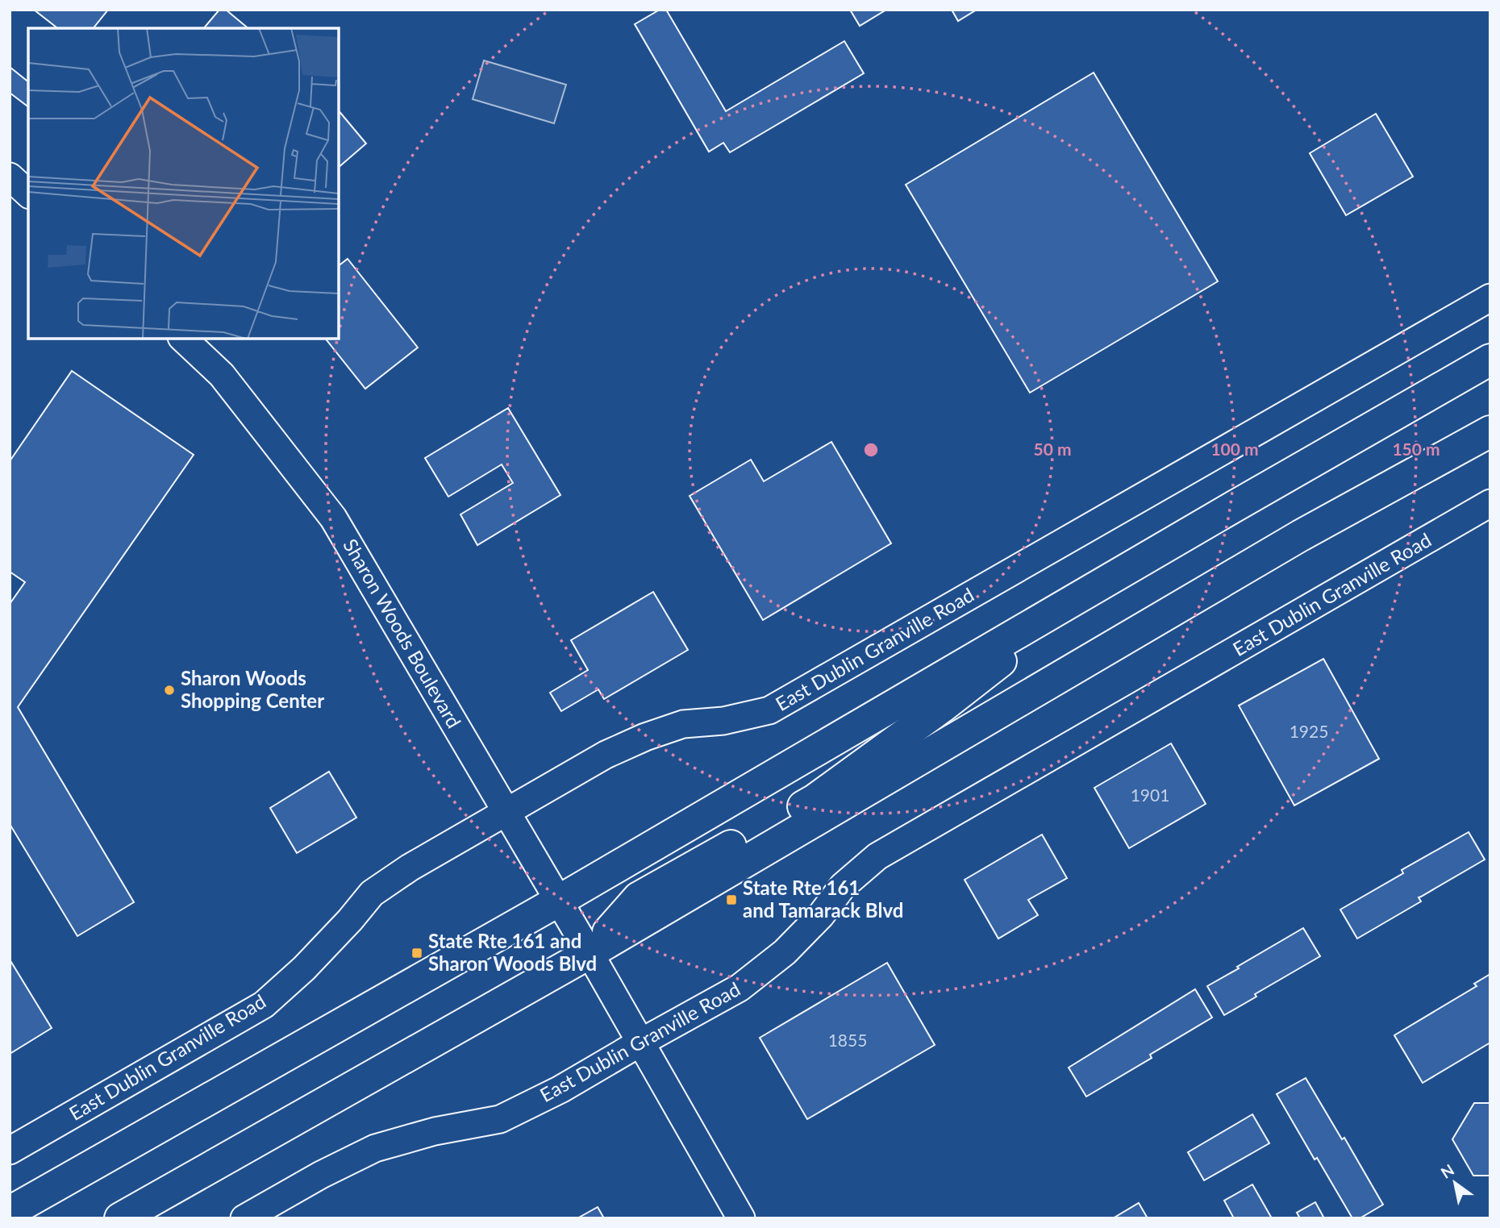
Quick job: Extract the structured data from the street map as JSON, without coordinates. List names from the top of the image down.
{
  "streets": {
    "street": ["East Dublin Granville Road", "Sharon Woods Boulevard"]
  },
  "crossings": [
    ["East Dublin Granville Road", "Sharon Woods Boulevard"]
  ],
  "places": {
    "other": ["Sharon Woods Shopping Center"],
    "transit": ["State Rte 161 and Tamarack Blvd", "State Rte 161 and Sharon Woods Blvd"]
  },
  "house_numbers": ["1925", "1901", "1855"],
  "north": "top left",
  "rings": ["50 m", "100 m", "150 m"]
}
